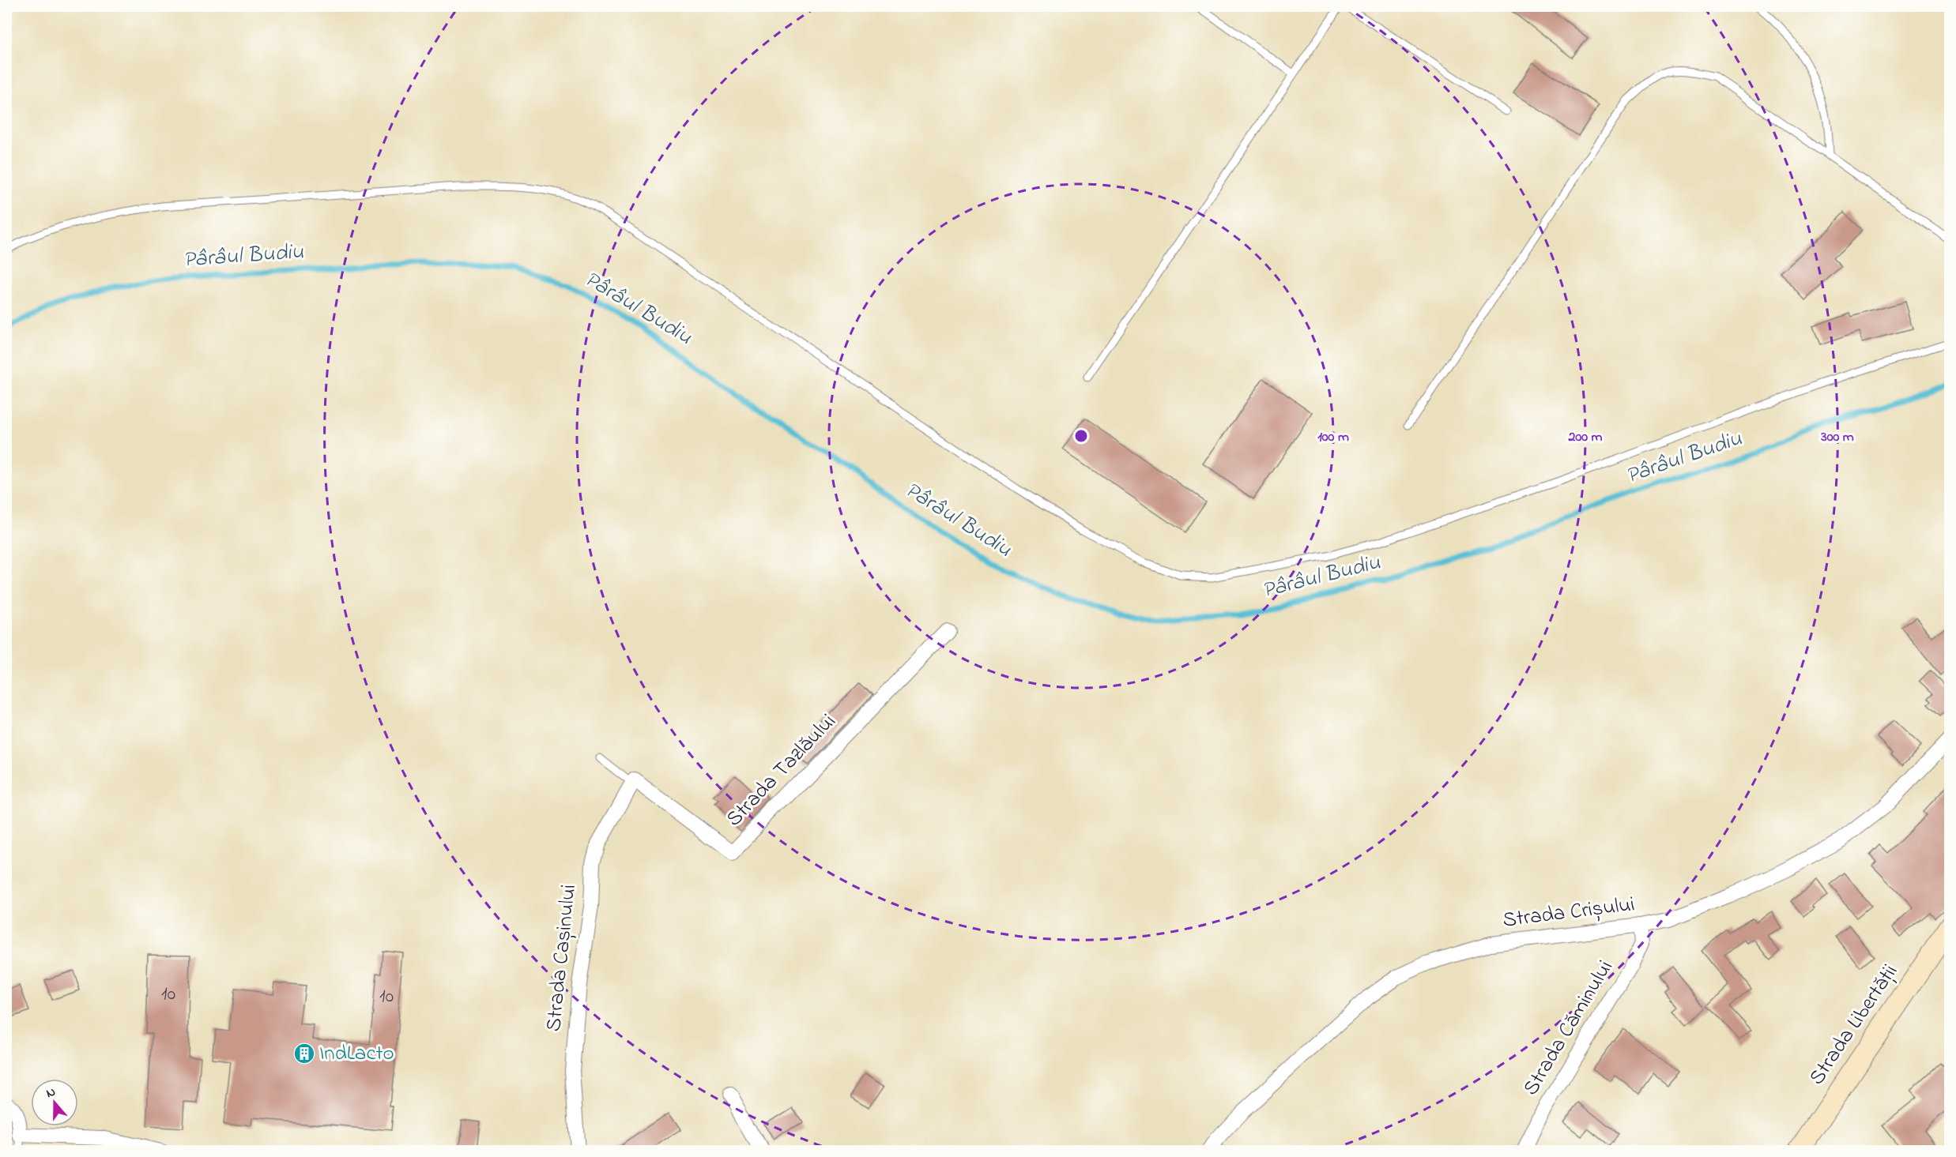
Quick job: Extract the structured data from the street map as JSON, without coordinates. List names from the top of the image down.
{
  "streets": {
    "main road": ["Strada Libertății"],
    "street": [
      "Strada Tazlăului",
      "Strada Crișului",
      "Strada Cașinului",
      "Strada Căminului"
    ]
  },
  "crossings": [
    ["Strada Tazlăului", "Strada Cașinului"],
    ["Strada Crișului", "Strada Căminului"]
  ],
  "water": ["Pârâul Budiu"],
  "places": {
    "building": ["IndLacto"]
  },
  "house_numbers": ["10", "10"],
  "north": "top",
  "rings": ["100 m", "200 m", "300 m"]
}
